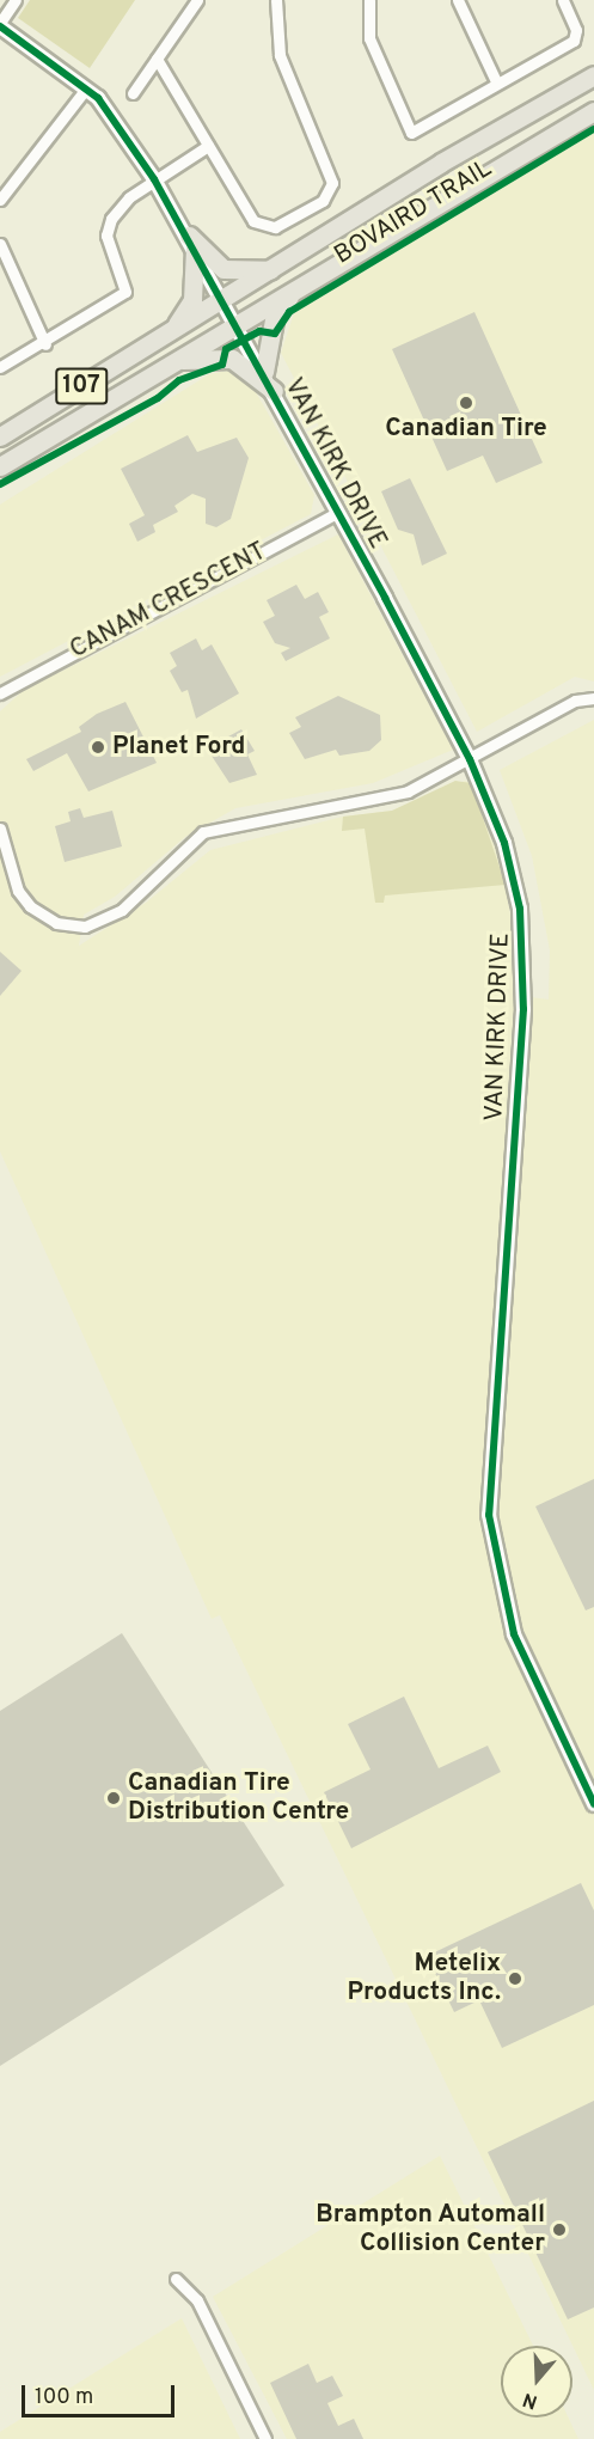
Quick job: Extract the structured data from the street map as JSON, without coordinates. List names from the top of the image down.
{
  "streets": {
    "main road": ["107"],
    "street": ["VAN KIRK DRIVE", "CANAM CRESCENT"],
    "cycle path": ["BOVAIRD TRAIL"]
  },
  "crossings": [
    ["107", "VAN KIRK DRIVE"],
    ["VAN KIRK DRIVE", "CANAM CRESCENT"]
  ],
  "places": [
    "Canadian Tire",
    "Planet Ford",
    "Canadian Tire Distribution Centre",
    "Metelix Products Inc.",
    "Brampton Automall Collision Center"
  ],
  "scale_bar": "100 m",
  "north": "bottom"
}
